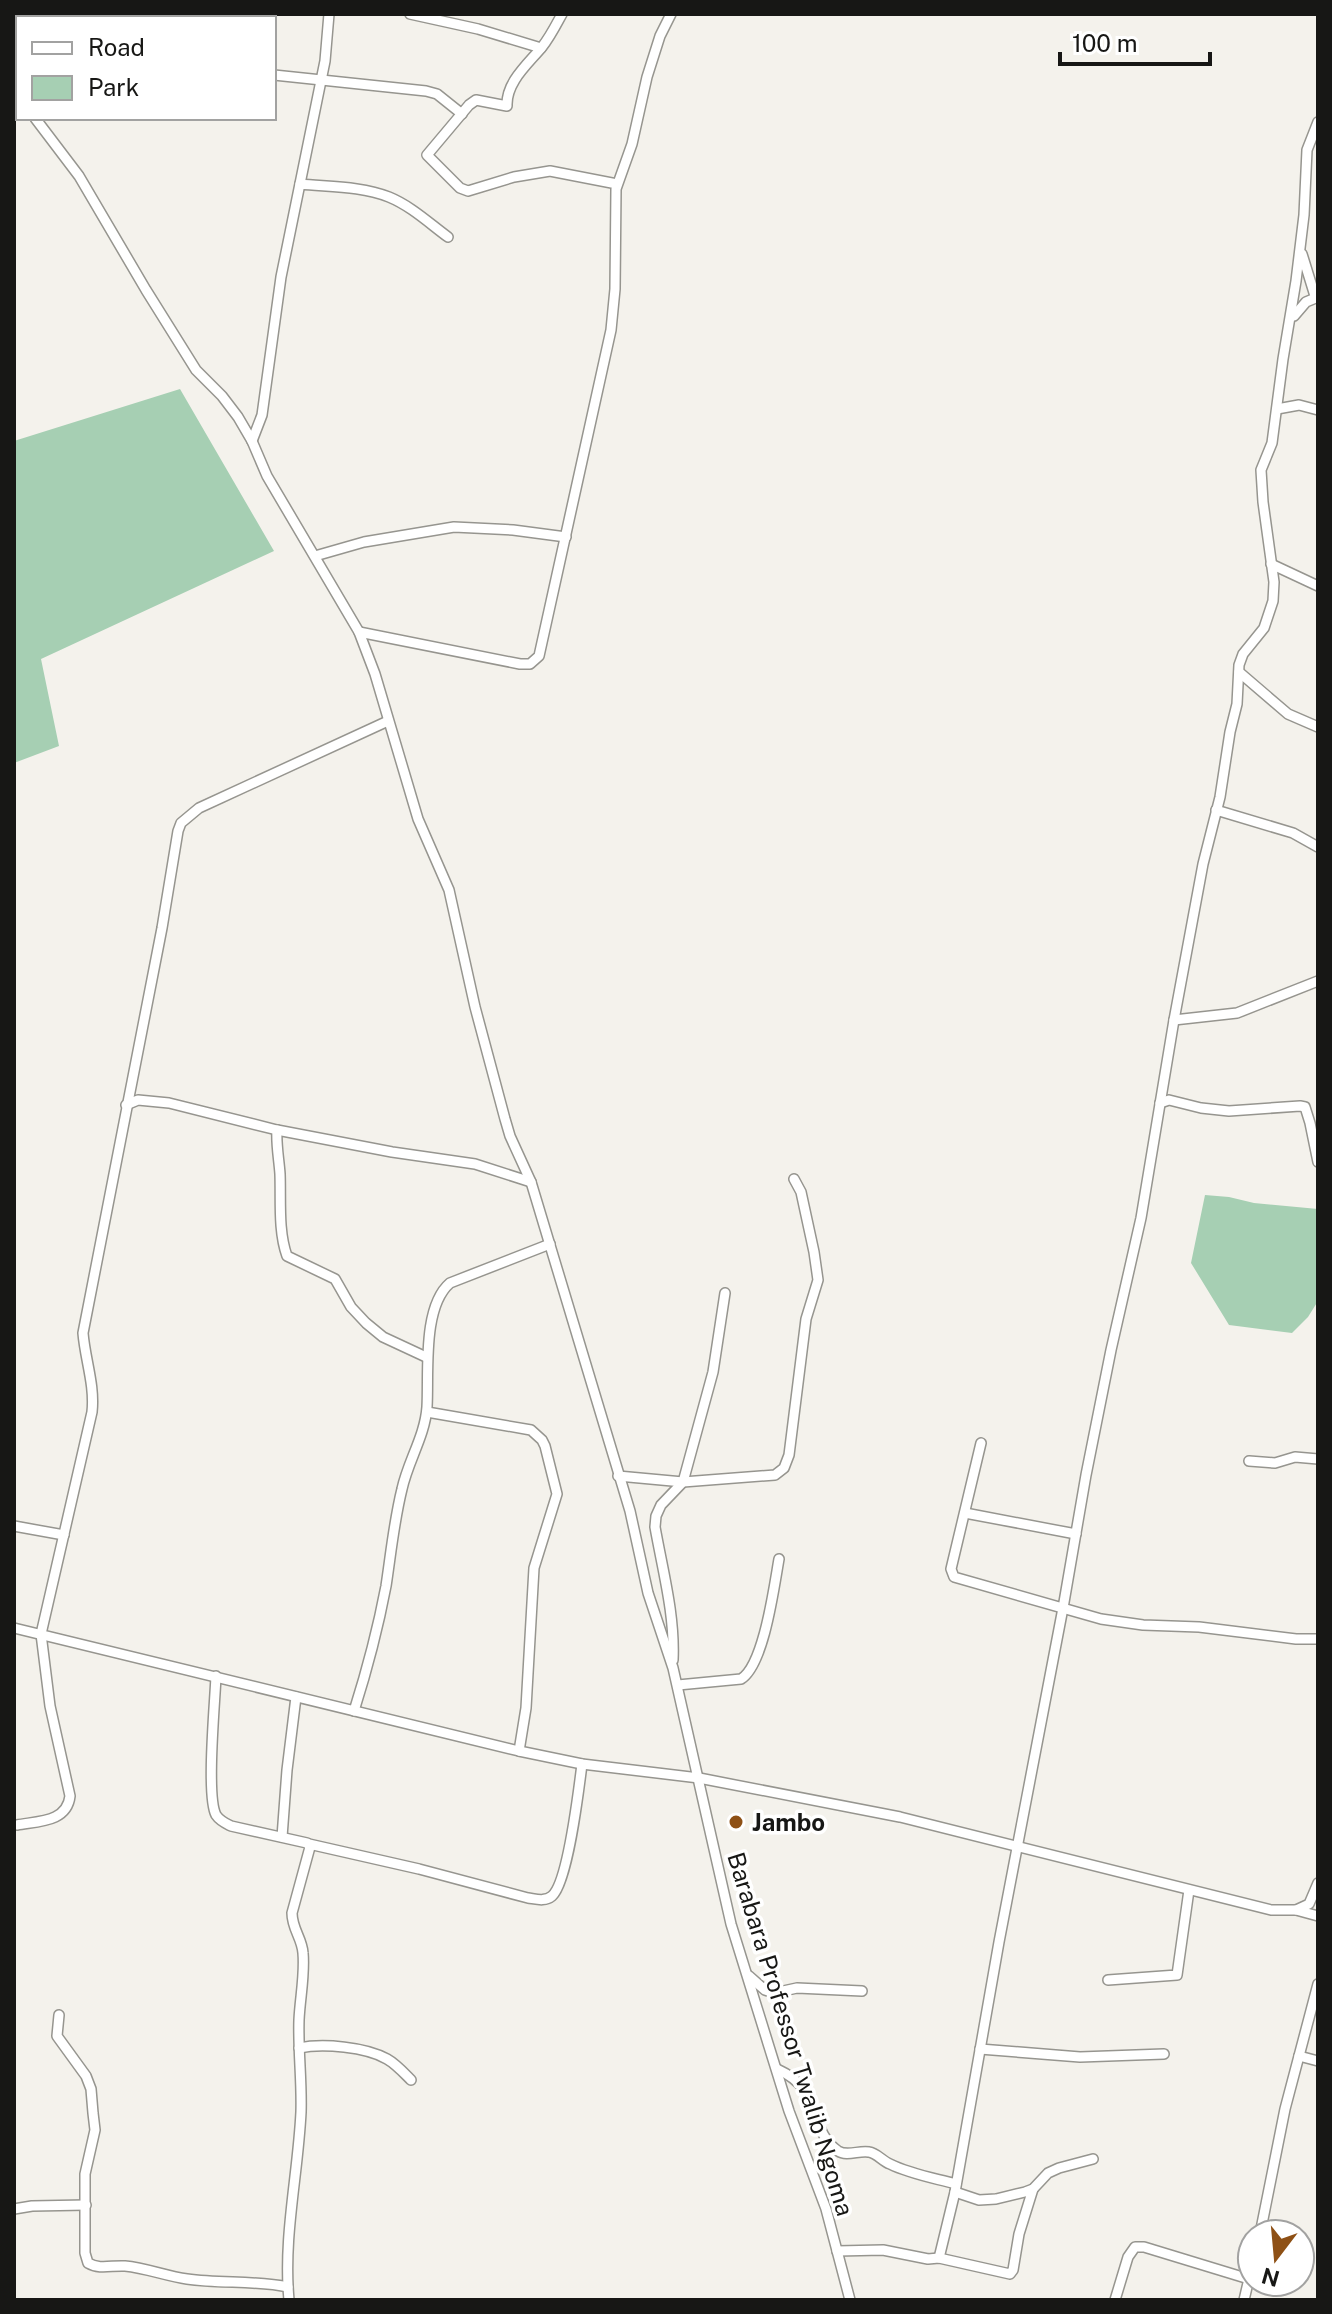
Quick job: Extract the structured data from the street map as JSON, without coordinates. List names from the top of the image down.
{
  "streets": {
    "street": ["Barabara Professor Twalib Ngoma"]
  },
  "places": ["Jambo"],
  "legend": ["Road", "Park"],
  "scale_bar": "100 m",
  "north": "bottom"
}
